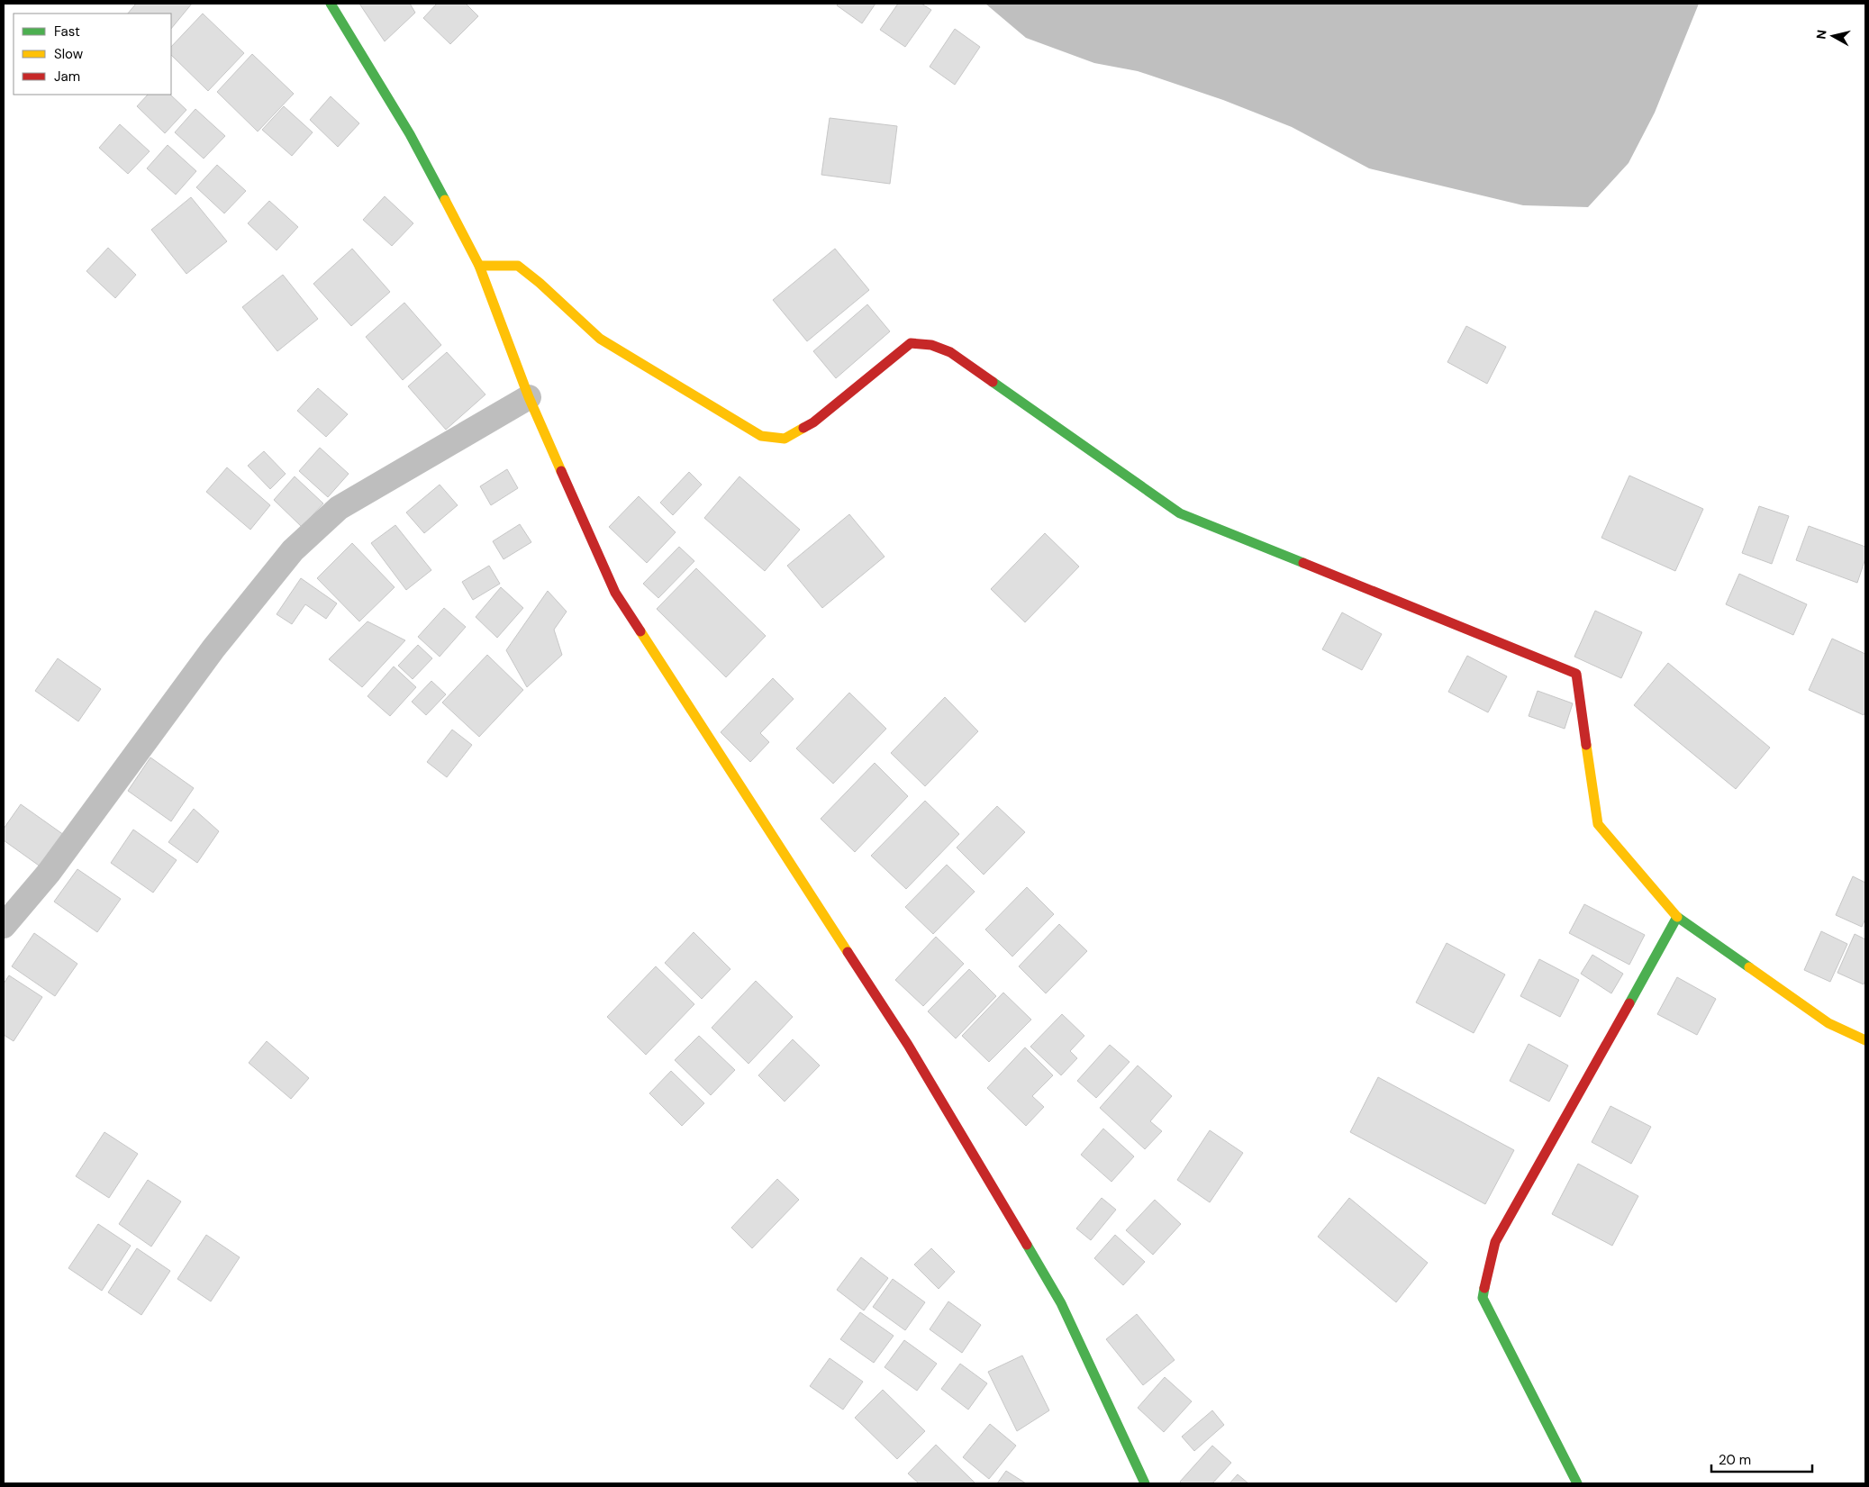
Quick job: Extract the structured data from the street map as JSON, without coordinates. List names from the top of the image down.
{
  "legend": ["Fast", "Slow", "Jam"],
  "scale_bar": "20 m",
  "north": "left"
}
